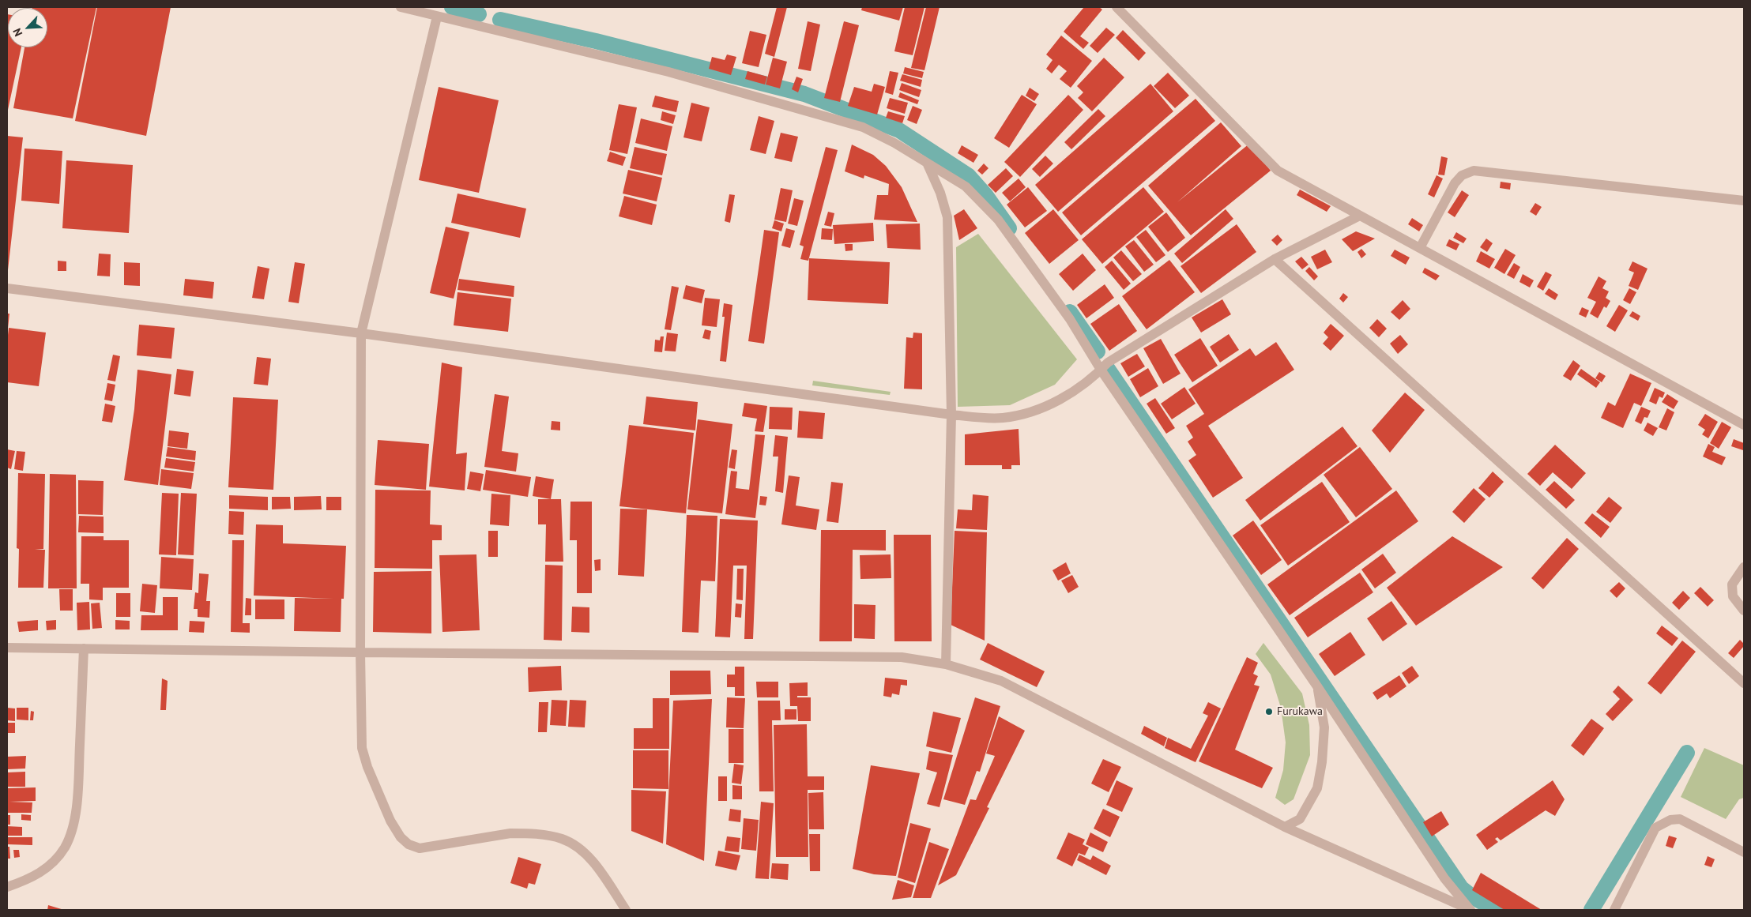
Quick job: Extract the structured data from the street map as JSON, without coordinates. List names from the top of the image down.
{
  "places": ["Furukawa"],
  "north": "bottom left"
}
